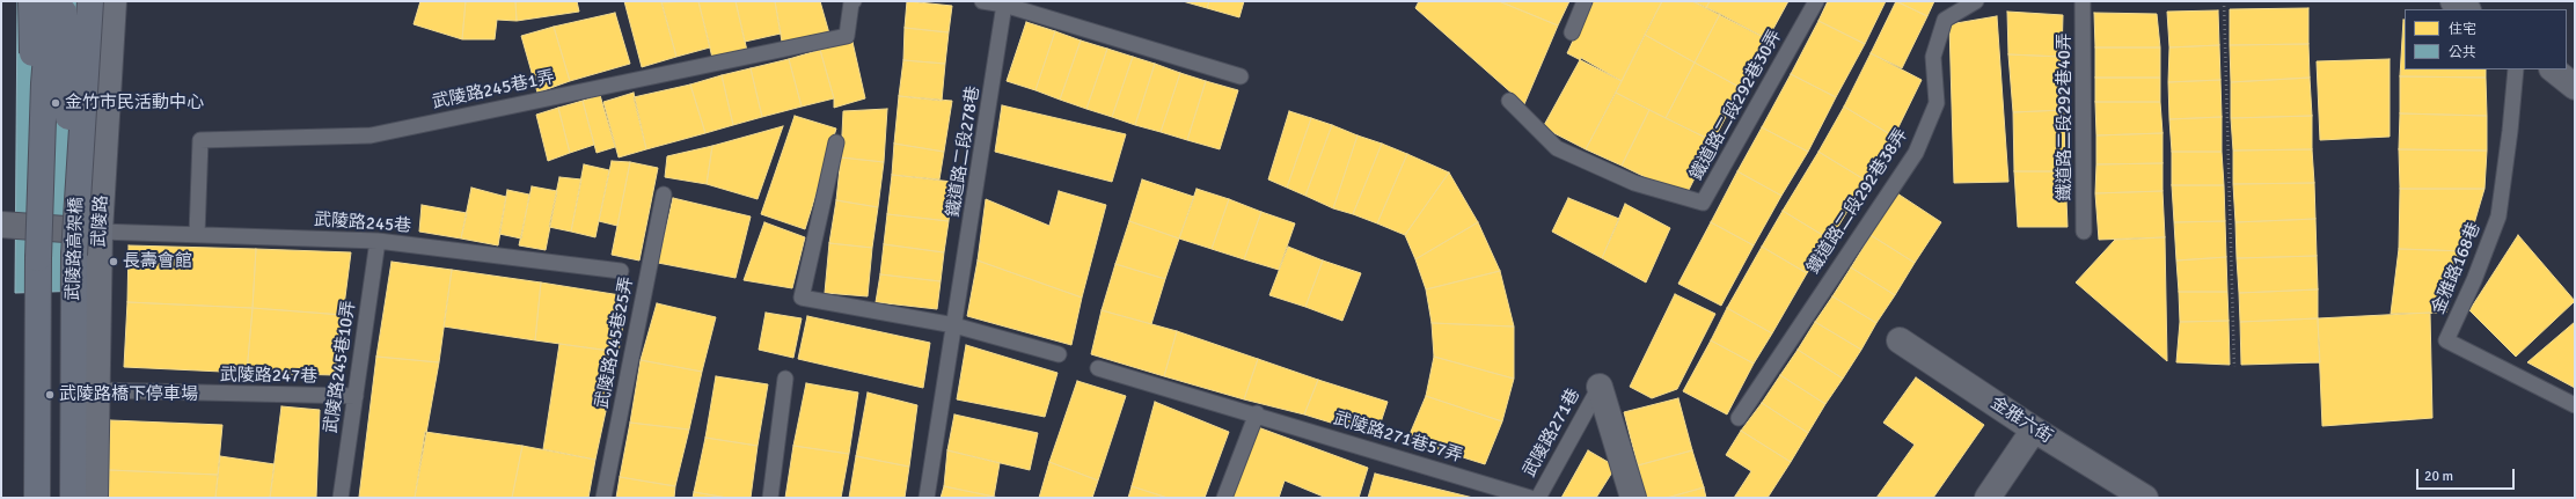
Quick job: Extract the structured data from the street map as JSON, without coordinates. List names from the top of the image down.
{
  "streets": {
    "highway": ["武陵路高架橋"],
    "street": ["武陵路", "金雅六街"],
    "lane": [
      "武陵路245巷1弄",
      "鐵道路二段292巷30弄",
      "鐵道路二段292巷40弄",
      "鐵道路二段278巷",
      "鐵道路二段292巷38弄",
      "武陵路245巷",
      "金雅路168巷",
      "武陵路245巷25弄",
      "武陵路245巷10弄",
      "武陵路247巷",
      "武陵路271巷",
      "武陵路271巷57弄"
    ]
  },
  "crossings": [
    ["武陵路245巷1弄", "武陵路245巷"],
    ["武陵路", "武陵路245巷"],
    ["武陵路", "武陵路247巷"],
    ["武陵路245巷", "武陵路245巷10弄"],
    ["武陵路245巷10弄", "武陵路247巷"]
  ],
  "places": ["金竹市民活動中心", "長壽會館", "武陵路橋下停車場"],
  "legend": ["住宅", "公共"],
  "scale_bar": "20 m"
}
